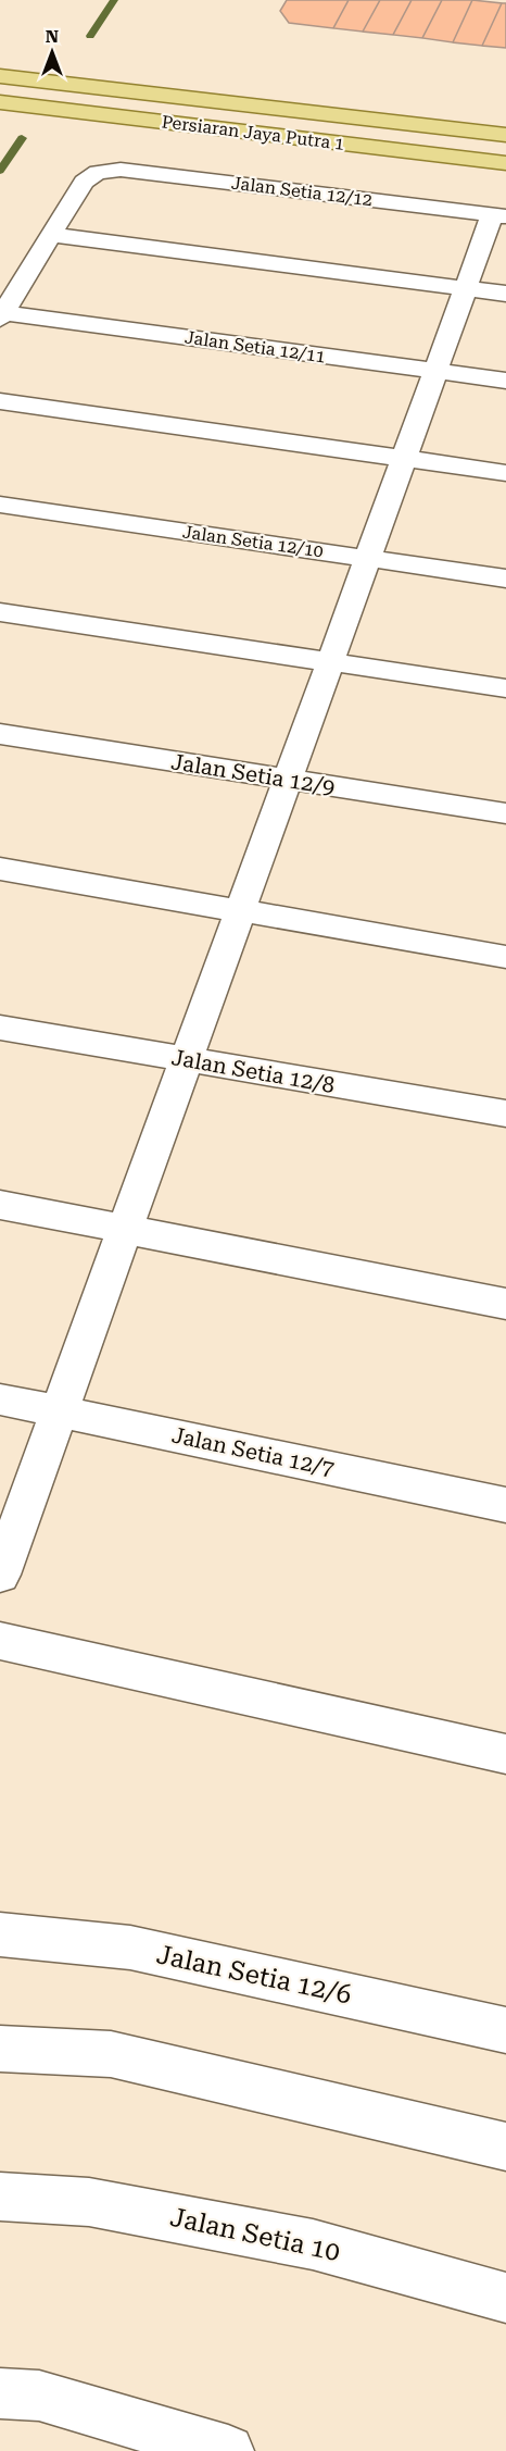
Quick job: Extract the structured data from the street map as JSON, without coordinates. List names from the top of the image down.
{
  "streets": {
    "main road": ["Persiaran Jaya Putra 1"],
    "street": [
      "Jalan Setia 12/12",
      "Jalan Setia 12/11",
      "Jalan Setia 12/10",
      "Jalan Setia 12/9",
      "Jalan Setia 12/8",
      "Jalan Setia 12/7",
      "Jalan Setia 12/6",
      "Jalan Setia 10"
    ]
  },
  "north": "top"
}
